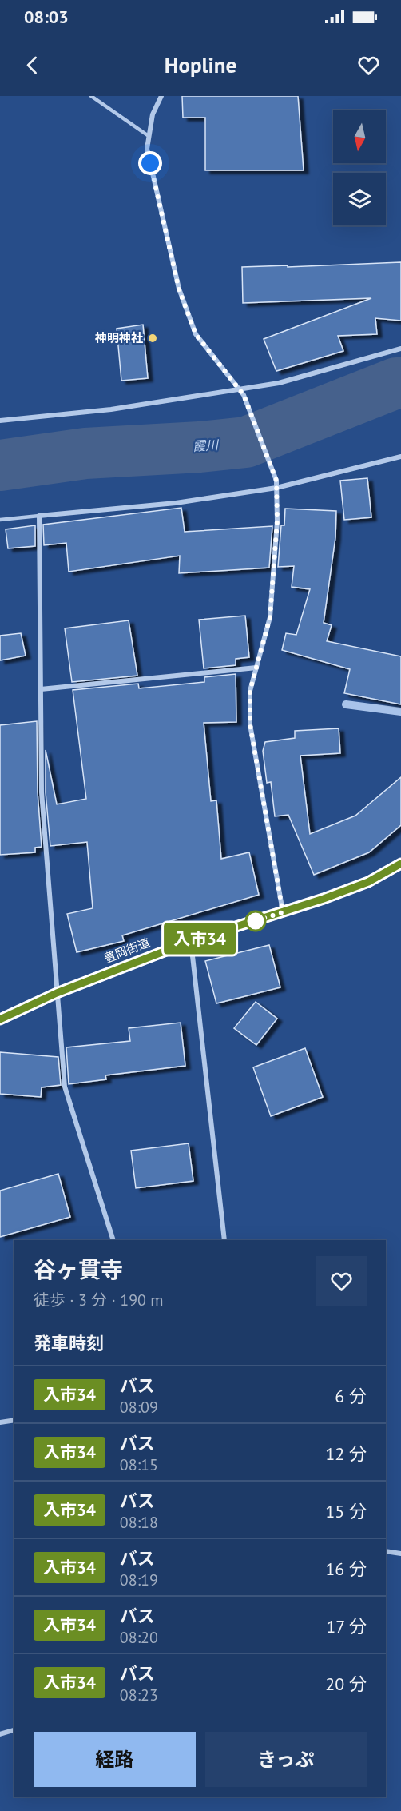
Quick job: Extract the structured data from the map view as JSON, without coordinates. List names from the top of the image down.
{
  "streets": {
    "main road": ["豊岡街道"]
  },
  "water": ["霞川"],
  "places": ["神明神社"],
  "lines": ["bus line 入市34"],
  "north": "bottom",
  "page": {
    "status": "08:03",
    "header": "Hopline",
    "on_map": "入市34",
    "heading": [
      ["谷ヶ貫寺", "徒歩 · 3 分 · 190 m"],
      "発車時刻"
    ],
    "list": [
      {
        "mark": "入市34",
        "name": "バス",
        "note": "08:09",
        "value": "6 分"
      },
      {
        "mark": "入市34",
        "name": "バス",
        "note": "08:15",
        "value": "12 分"
      },
      {
        "mark": "入市34",
        "name": "バス",
        "note": "08:18",
        "value": "15 分"
      },
      {
        "mark": "入市34",
        "name": "バス",
        "note": "08:19",
        "value": "16 分"
      },
      {
        "mark": "入市34",
        "name": "バス",
        "note": "08:20",
        "value": "17 分"
      },
      {
        "mark": "入市34",
        "name": "バス",
        "note": "08:23",
        "value": "20 分"
      }
    ],
    "buttons": ["経路", "きっぷ"]
  }
}
